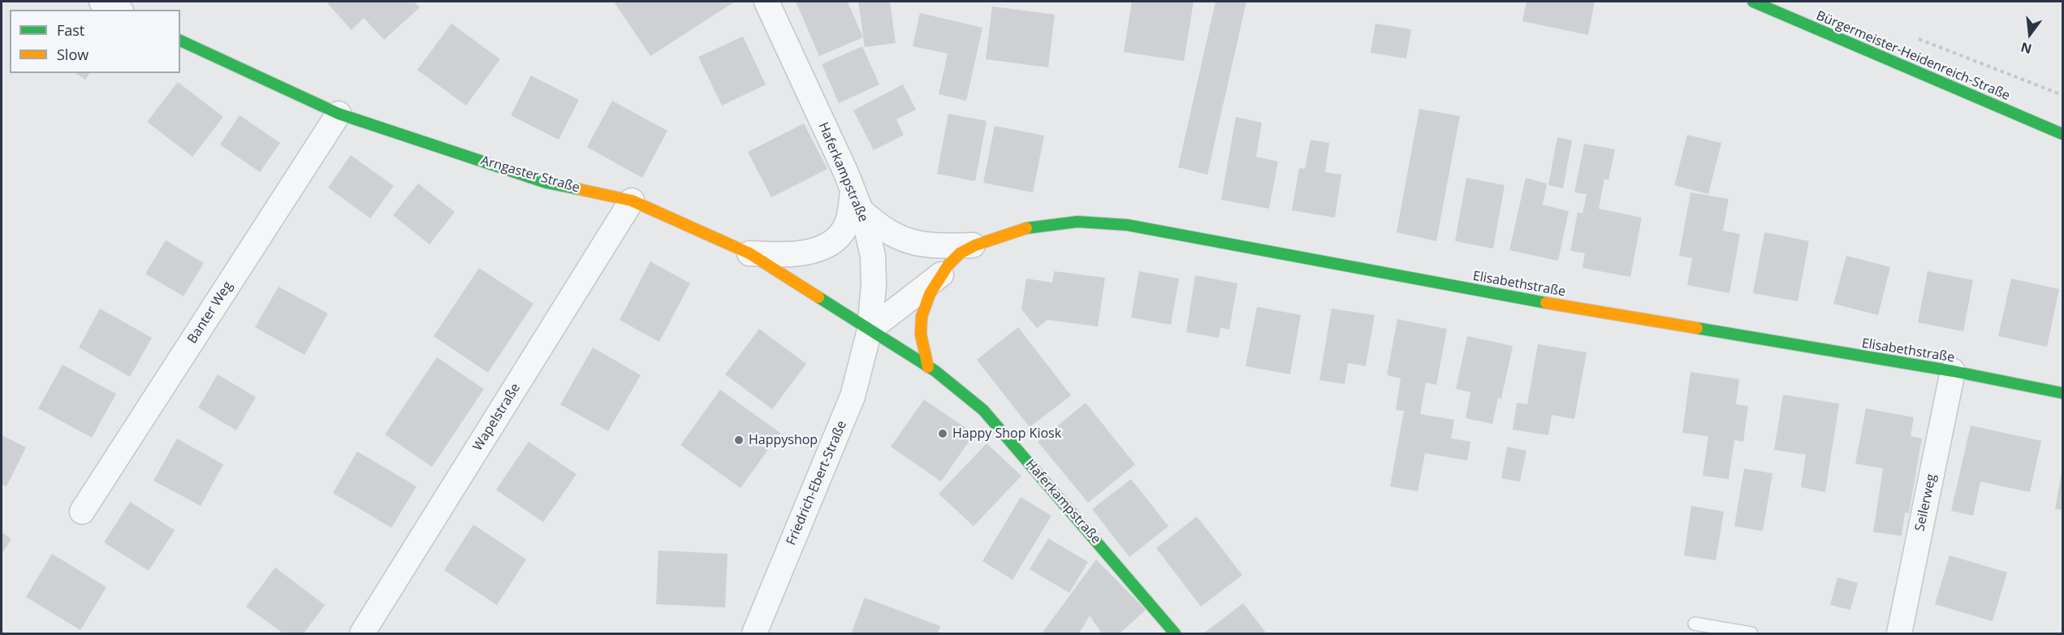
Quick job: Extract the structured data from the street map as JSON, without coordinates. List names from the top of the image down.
{
  "streets": {
    "street": [
      "Bürgermeister-Heidenreich-Straße",
      "Haferkampstraße",
      "Arngaster Straße",
      "Elisabethstraße",
      "Banter Weg",
      "Wapelstraße",
      "Friedrich-Ebert-Straße",
      "Seilerweg"
    ]
  },
  "crossings": [
    ["Haferkampstraße", "Arngaster Straße"],
    ["Haferkampstraße", "Elisabethstraße"],
    ["Haferkampstraße", "Friedrich-Ebert-Straße"],
    ["Arngaster Straße", "Banter Weg"],
    ["Arngaster Straße", "Wapelstraße"],
    ["Arngaster Straße", "Friedrich-Ebert-Straße"],
    ["Elisabethstraße", "Seilerweg"]
  ],
  "places": ["Happy Shop Kiosk", "Happyshop"],
  "legend": ["Fast", "Slow"],
  "north": "bottom"
}
